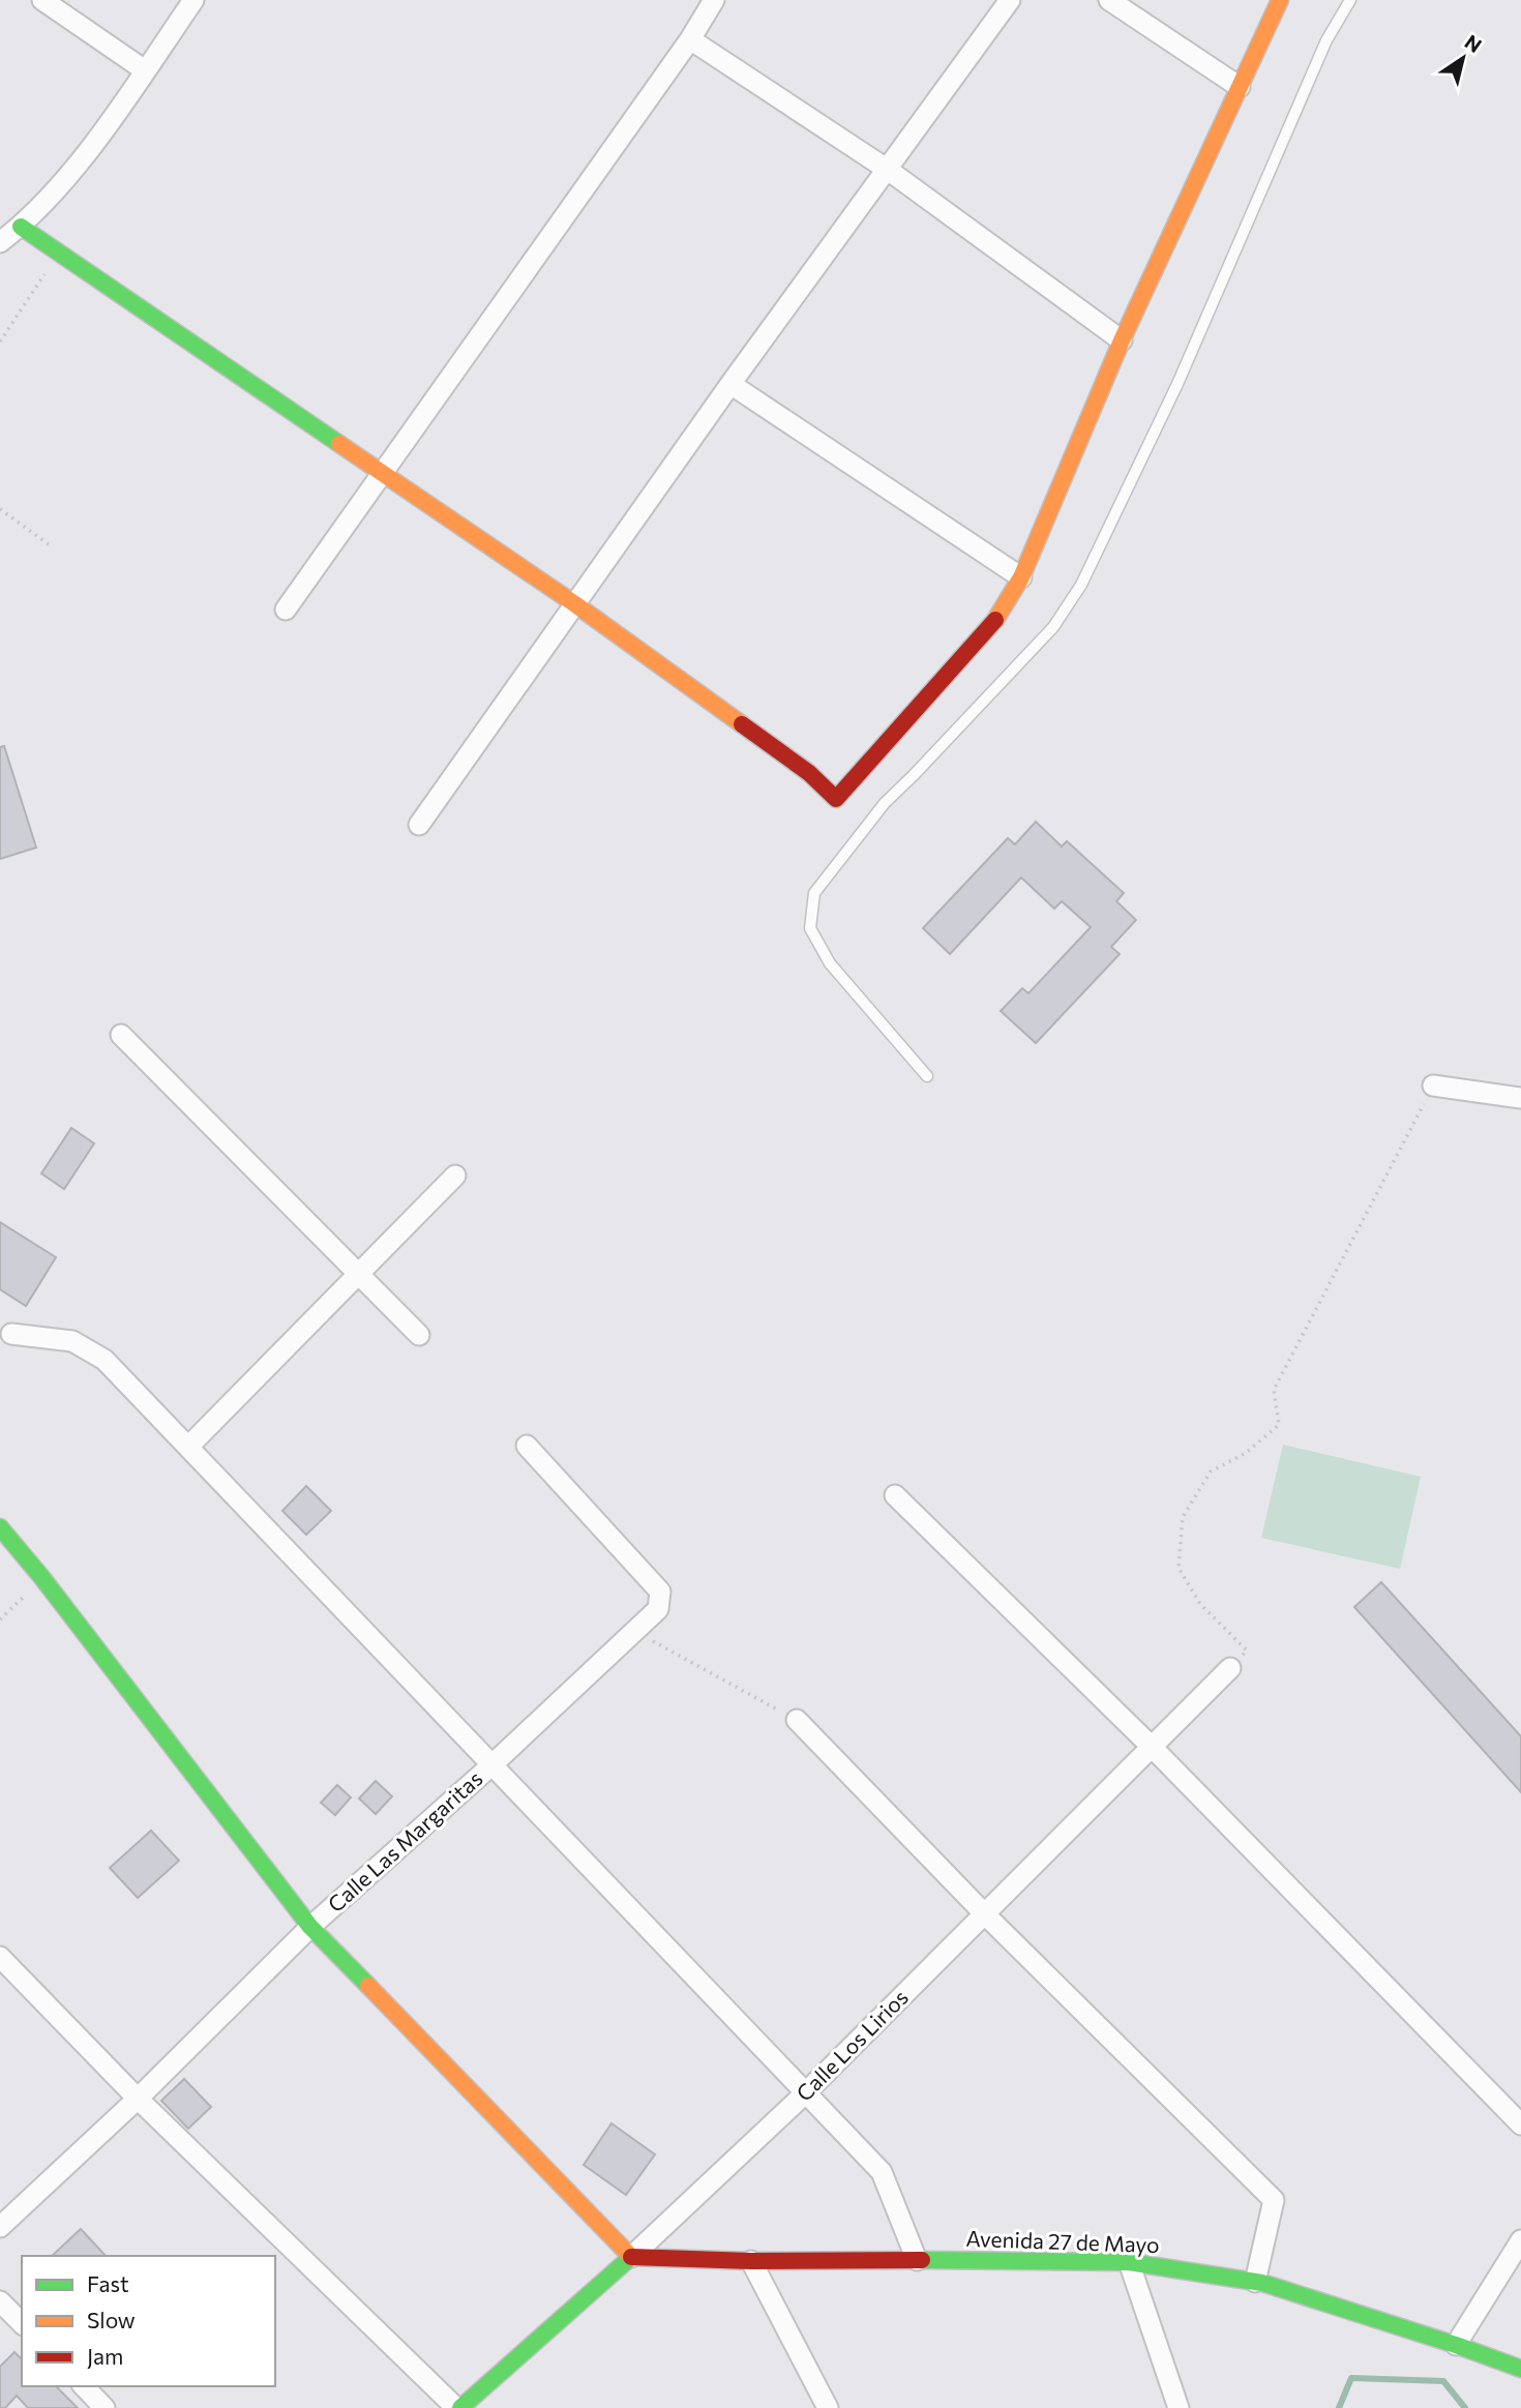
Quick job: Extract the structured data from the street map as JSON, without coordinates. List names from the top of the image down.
{
  "streets": {
    "street": ["Calle Las Margaritas", "Calle Los Lirios", "Avenida 27 de Mayo"]
  },
  "crossings": [
    ["Calle Los Lirios", "Avenida 27 de Mayo"]
  ],
  "legend": ["Fast", "Slow", "Jam"],
  "north": "top right"
}
